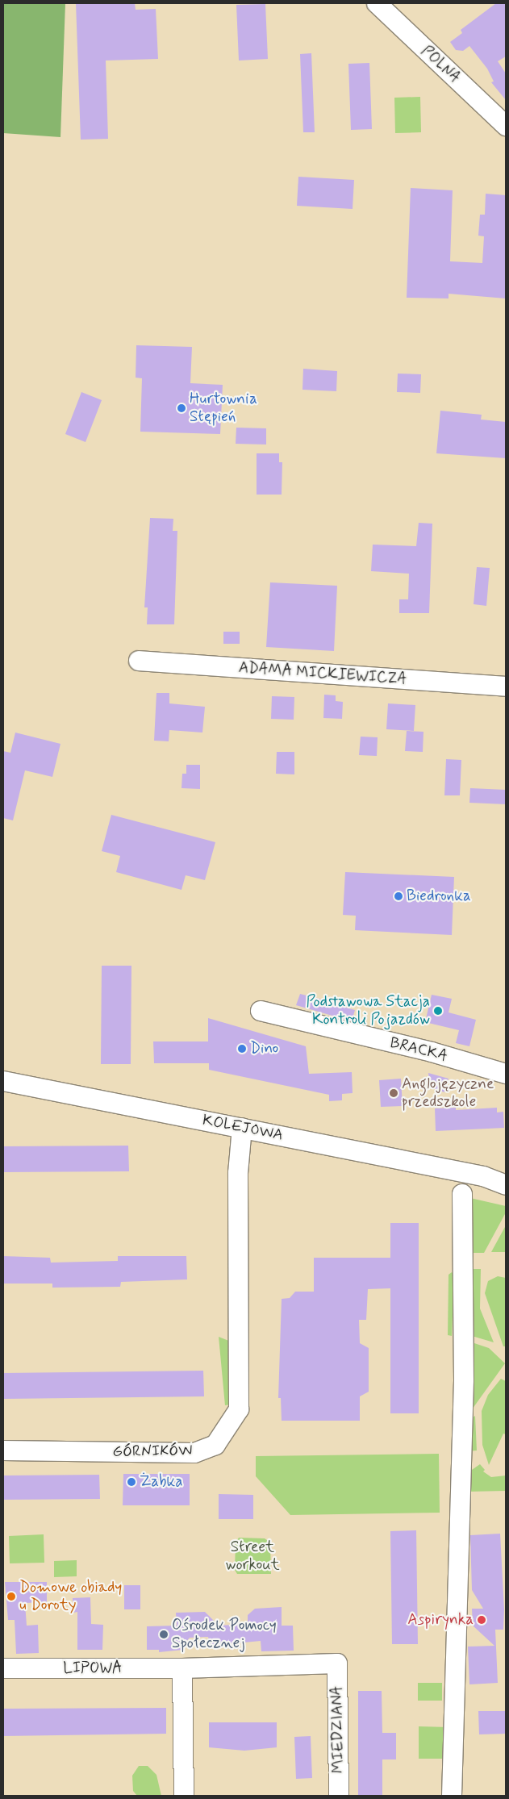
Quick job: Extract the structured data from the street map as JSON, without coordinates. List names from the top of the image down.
{
  "streets": {
    "street": [
      "POLNA",
      "ADAMA MICKIEWICZA",
      "BRACKA",
      "KOLEJOWA",
      "GÓRNIKÓW",
      "LIPOWA",
      "MIEDZIANA"
    ]
  },
  "crossings": [
    ["KOLEJOWA", "GÓRNIKÓW"],
    ["LIPOWA", "MIEDZIANA"]
  ],
  "parks": ["Street workout"],
  "places": [
    "Hurtownia Stępień",
    "Biedronka",
    "Podstawowa Stacja Kontroli Pojazdów",
    "Dino",
    "Anglojęzyczne przedszkole",
    "Żabka",
    "Domowe obiady u Doroty",
    "Aspirynka",
    "Ośrodek Pomocy Społecznej"
  ]
}
